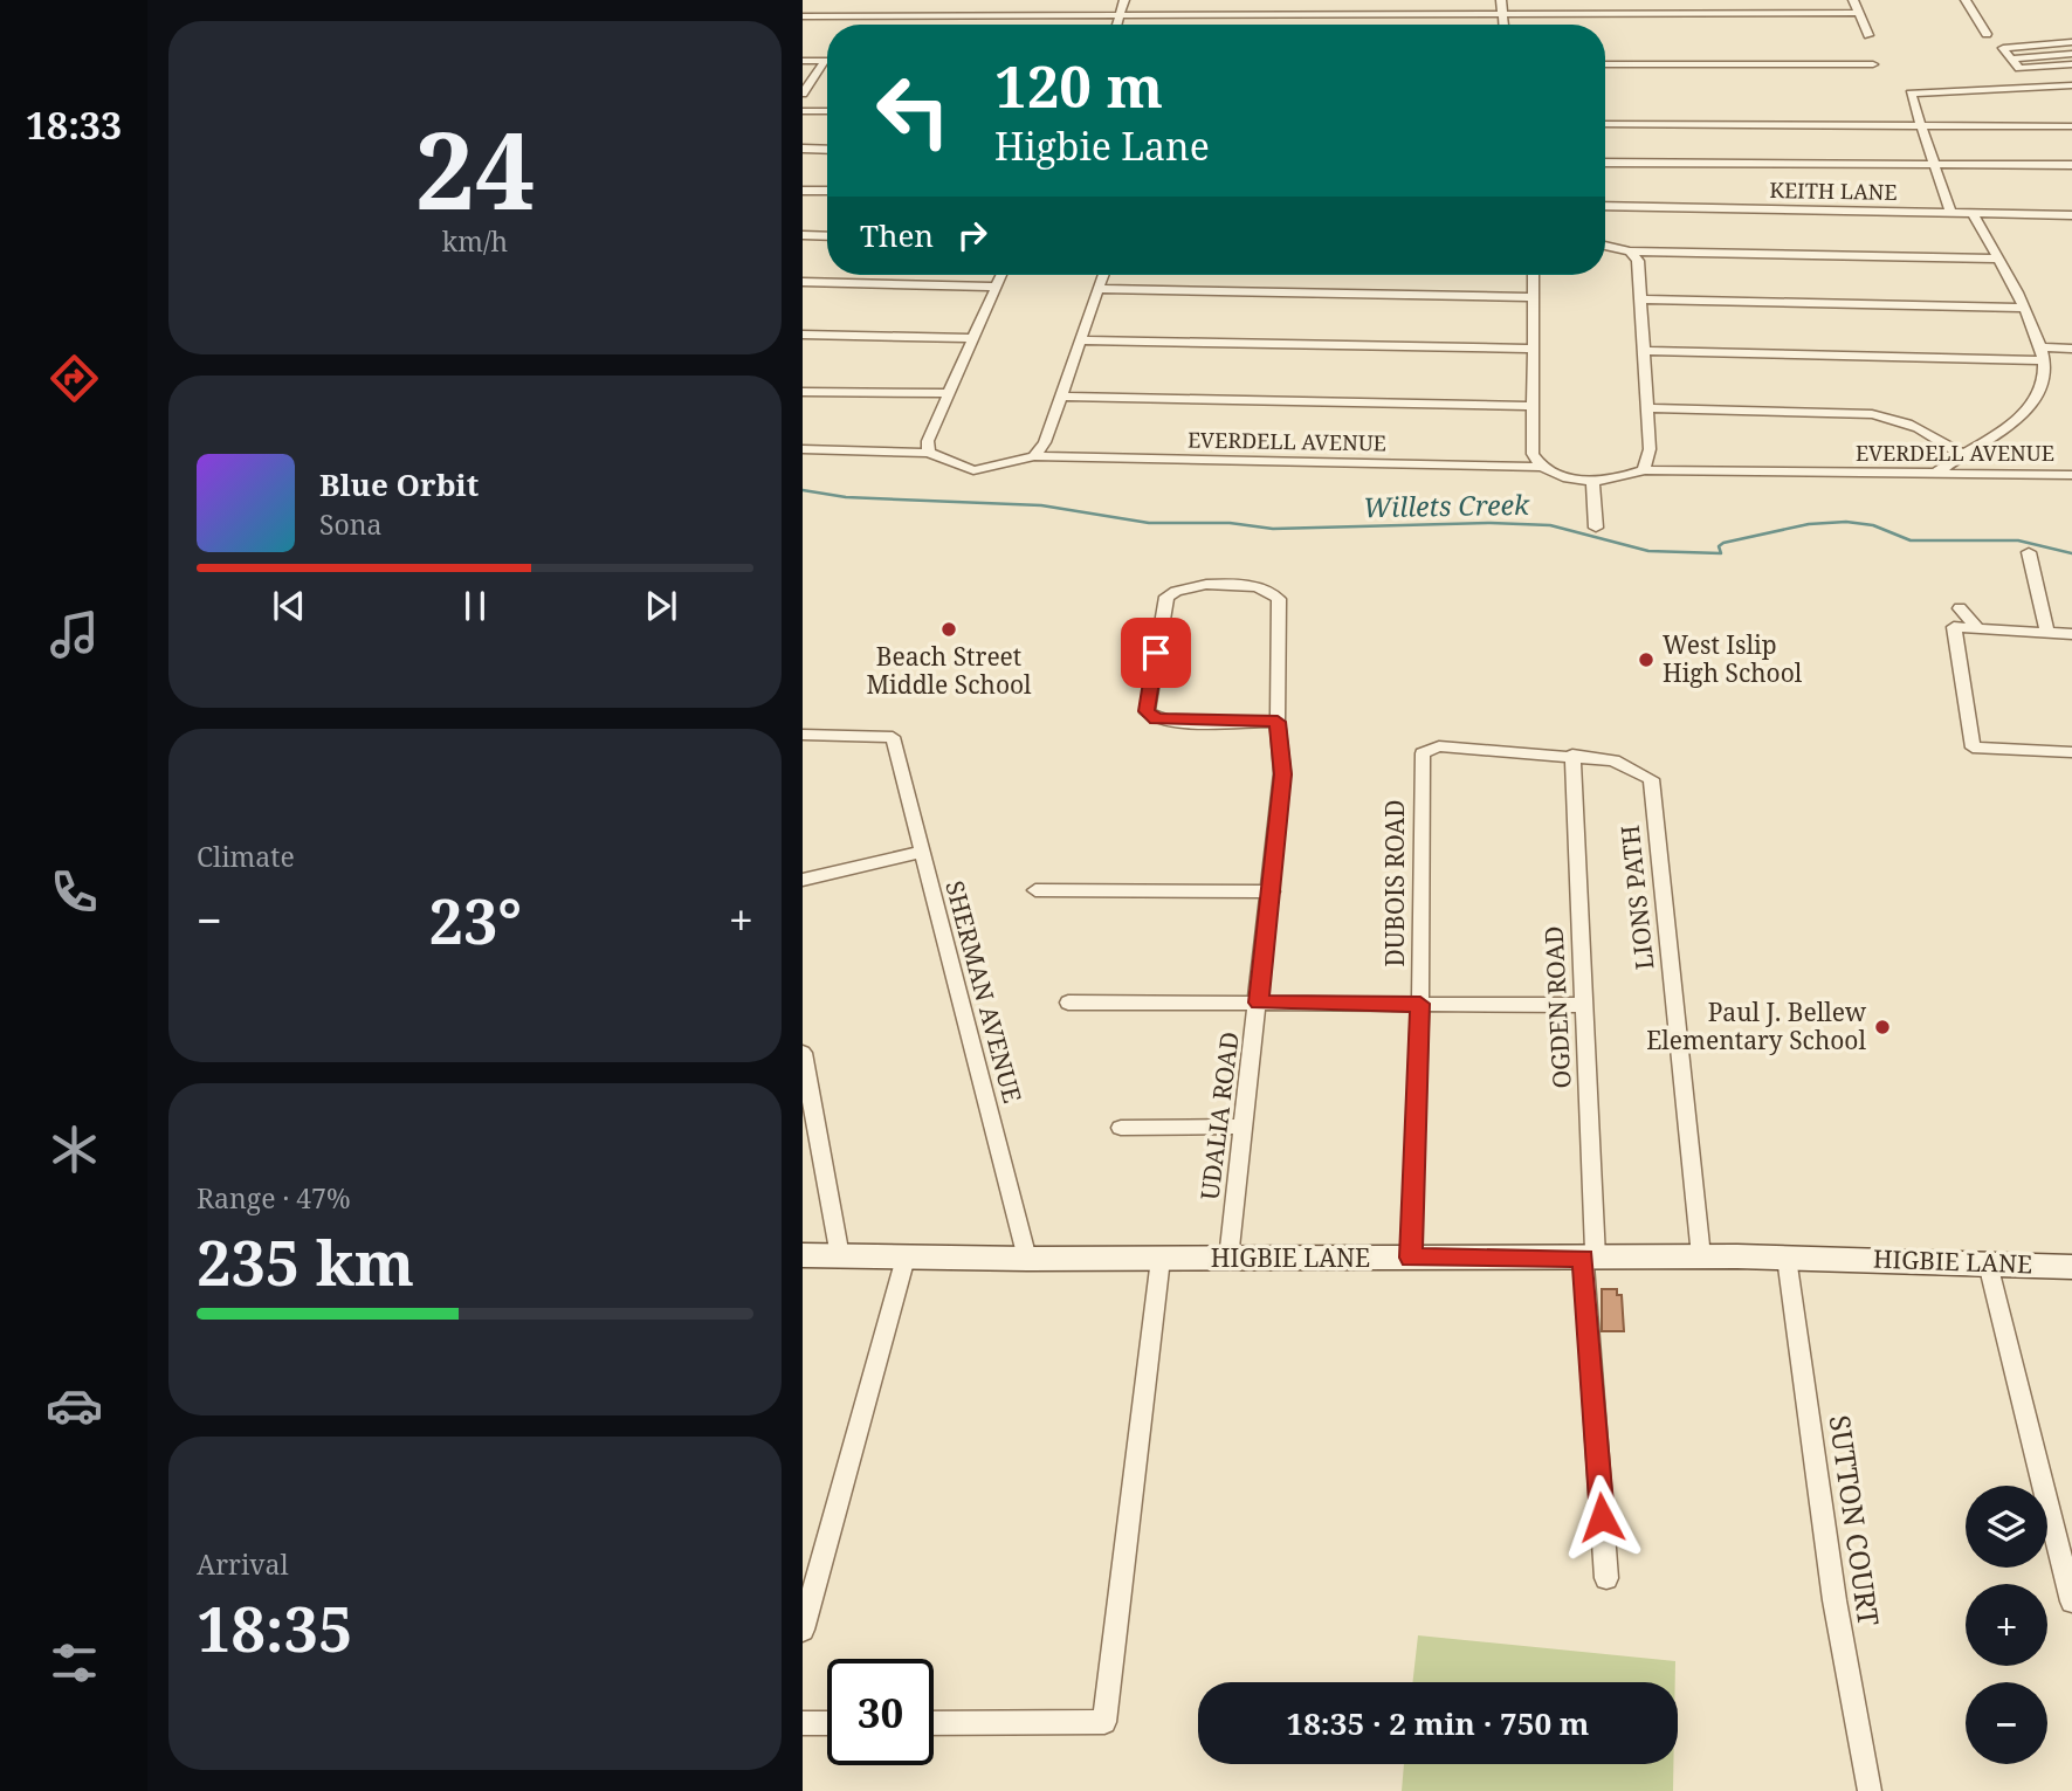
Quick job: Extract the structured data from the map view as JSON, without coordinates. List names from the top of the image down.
{
  "streets": {
    "main road": ["HIGBIE LANE"],
    "street": [
      "KEITH LANE",
      "EVERDELL AVENUE",
      "DUBOIS ROAD",
      "LIONS PATH",
      "SHERMAN AVENUE",
      "OGDEN ROAD",
      "UDALIA ROAD",
      "SUTTON COURT"
    ]
  },
  "crossings": [
    ["DUBOIS ROAD", "LIONS PATH"],
    ["DUBOIS ROAD", "OGDEN ROAD"],
    ["DUBOIS ROAD", "HIGBIE LANE"],
    ["LIONS PATH", "OGDEN ROAD"],
    ["LIONS PATH", "HIGBIE LANE"],
    ["SHERMAN AVENUE", "HIGBIE LANE"],
    ["OGDEN ROAD", "HIGBIE LANE"],
    ["UDALIA ROAD", "HIGBIE LANE"],
    ["HIGBIE LANE", "SUTTON COURT"]
  ],
  "water": ["Willets Creek"],
  "places": ["Beach Street Middle School", "West Islip High School", "Paul J. Bellew Elementary School"],
  "page": {
    "tabs": "18:33",
    "tile": [
      ["24", "km/h"],
      "Climate",
      ["Range · 47%", "235 km"],
      ["Arrival", "18:35"]
    ],
    "turn": ["120 m", "Higbie Lane"],
    "then": "Then",
    "song": ["Blue Orbit", "Sona"],
    "heat": ["−", "23°", "+"],
    "map_buttons": ["+", "−"],
    "limit": "30",
    "trip": "18:35 · 2 min · 750 m"
  }
}
